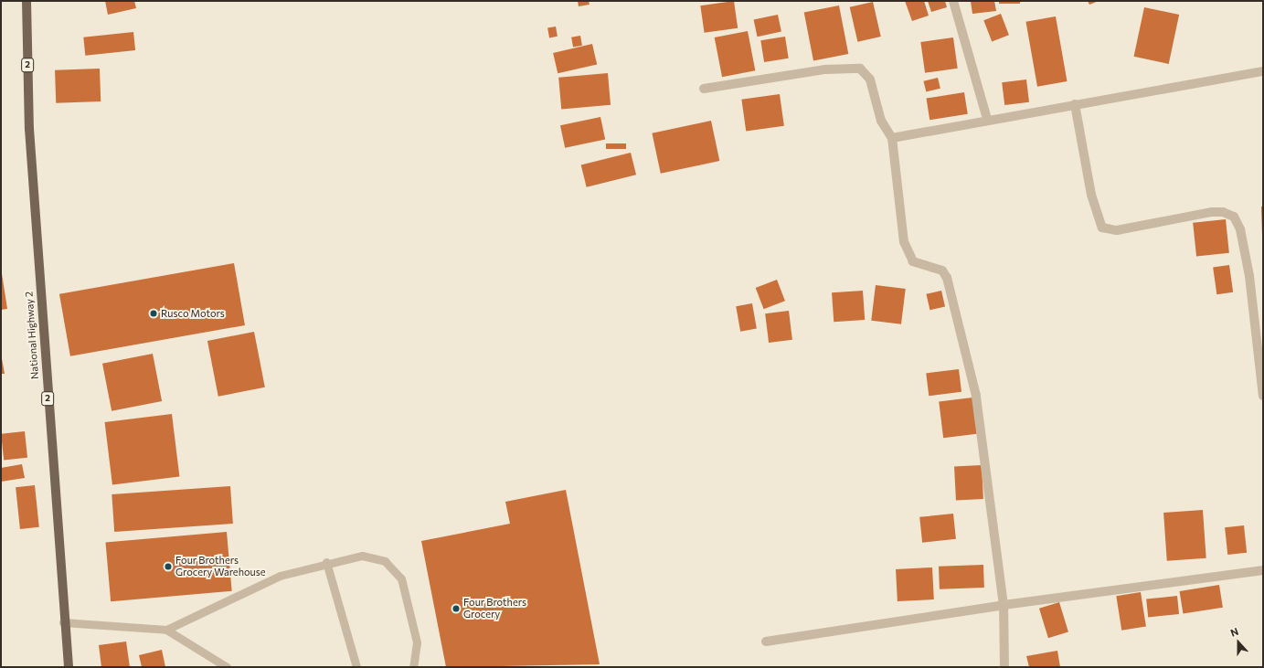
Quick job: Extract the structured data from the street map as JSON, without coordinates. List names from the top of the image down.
{
  "streets": {
    "main road": ["2", "National Highway 2"]
  },
  "places": ["Rusco Motors", "Four Brothers Grocery Warehouse", "Four Brothers Grocery"],
  "north": "top"
}
